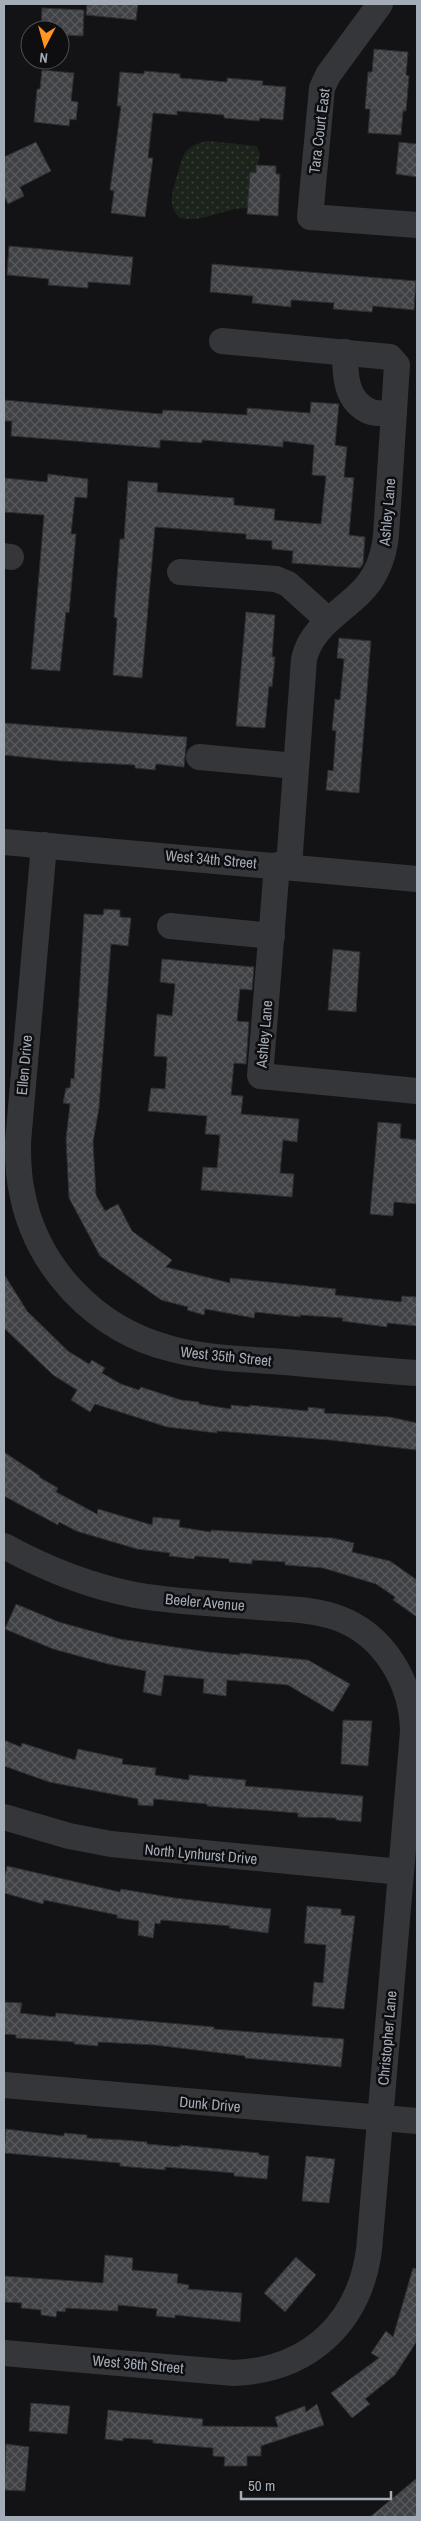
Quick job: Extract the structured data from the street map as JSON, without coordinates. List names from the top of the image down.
{
  "streets": {
    "street": [
      "Tara Court East",
      "Ashley Lane",
      "West 34th Street",
      "Ellen Drive",
      "West 35th Street",
      "Beeler Avenue",
      "North Lynhurst Drive",
      "Christopher Lane",
      "Dunk Drive",
      "West 36th Street"
    ]
  },
  "crossings": [
    ["Ashley Lane", "West 34th Street"],
    ["West 34th Street", "Ellen Drive"],
    ["Ellen Drive", "West 35th Street"],
    ["Beeler Avenue", "Christopher Lane"],
    ["North Lynhurst Drive", "Christopher Lane"],
    ["Christopher Lane", "Dunk Drive"],
    ["Christopher Lane", "West 36th Street"]
  ],
  "scale_bar": "50 m",
  "north": "bottom"
}
